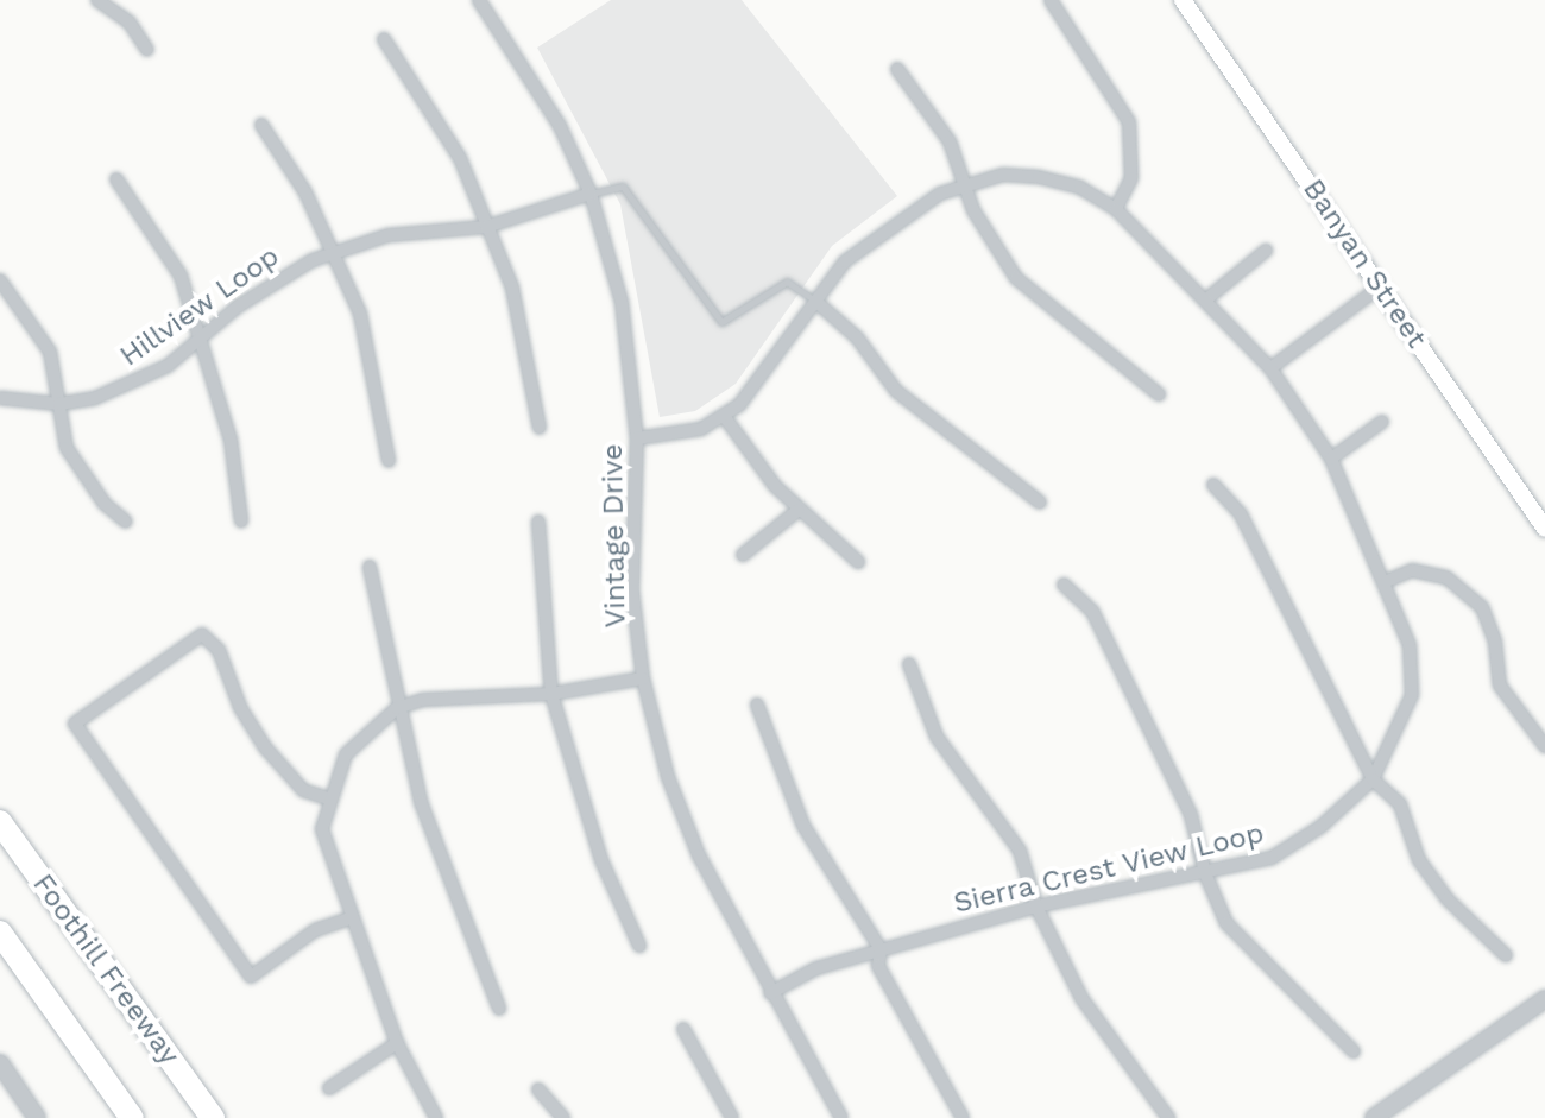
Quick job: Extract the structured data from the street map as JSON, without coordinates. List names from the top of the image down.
{
  "streets": {
    "highway": ["Foothill Freeway"],
    "main road": ["Banyan Street"],
    "street": ["Hillview Loop", "Vintage Drive", "Sierra Crest View Loop"]
  },
  "crossings": [
    ["Hillview Loop", "Vintage Drive"],
    ["Vintage Drive", "Sierra Crest View Loop"]
  ]
}
